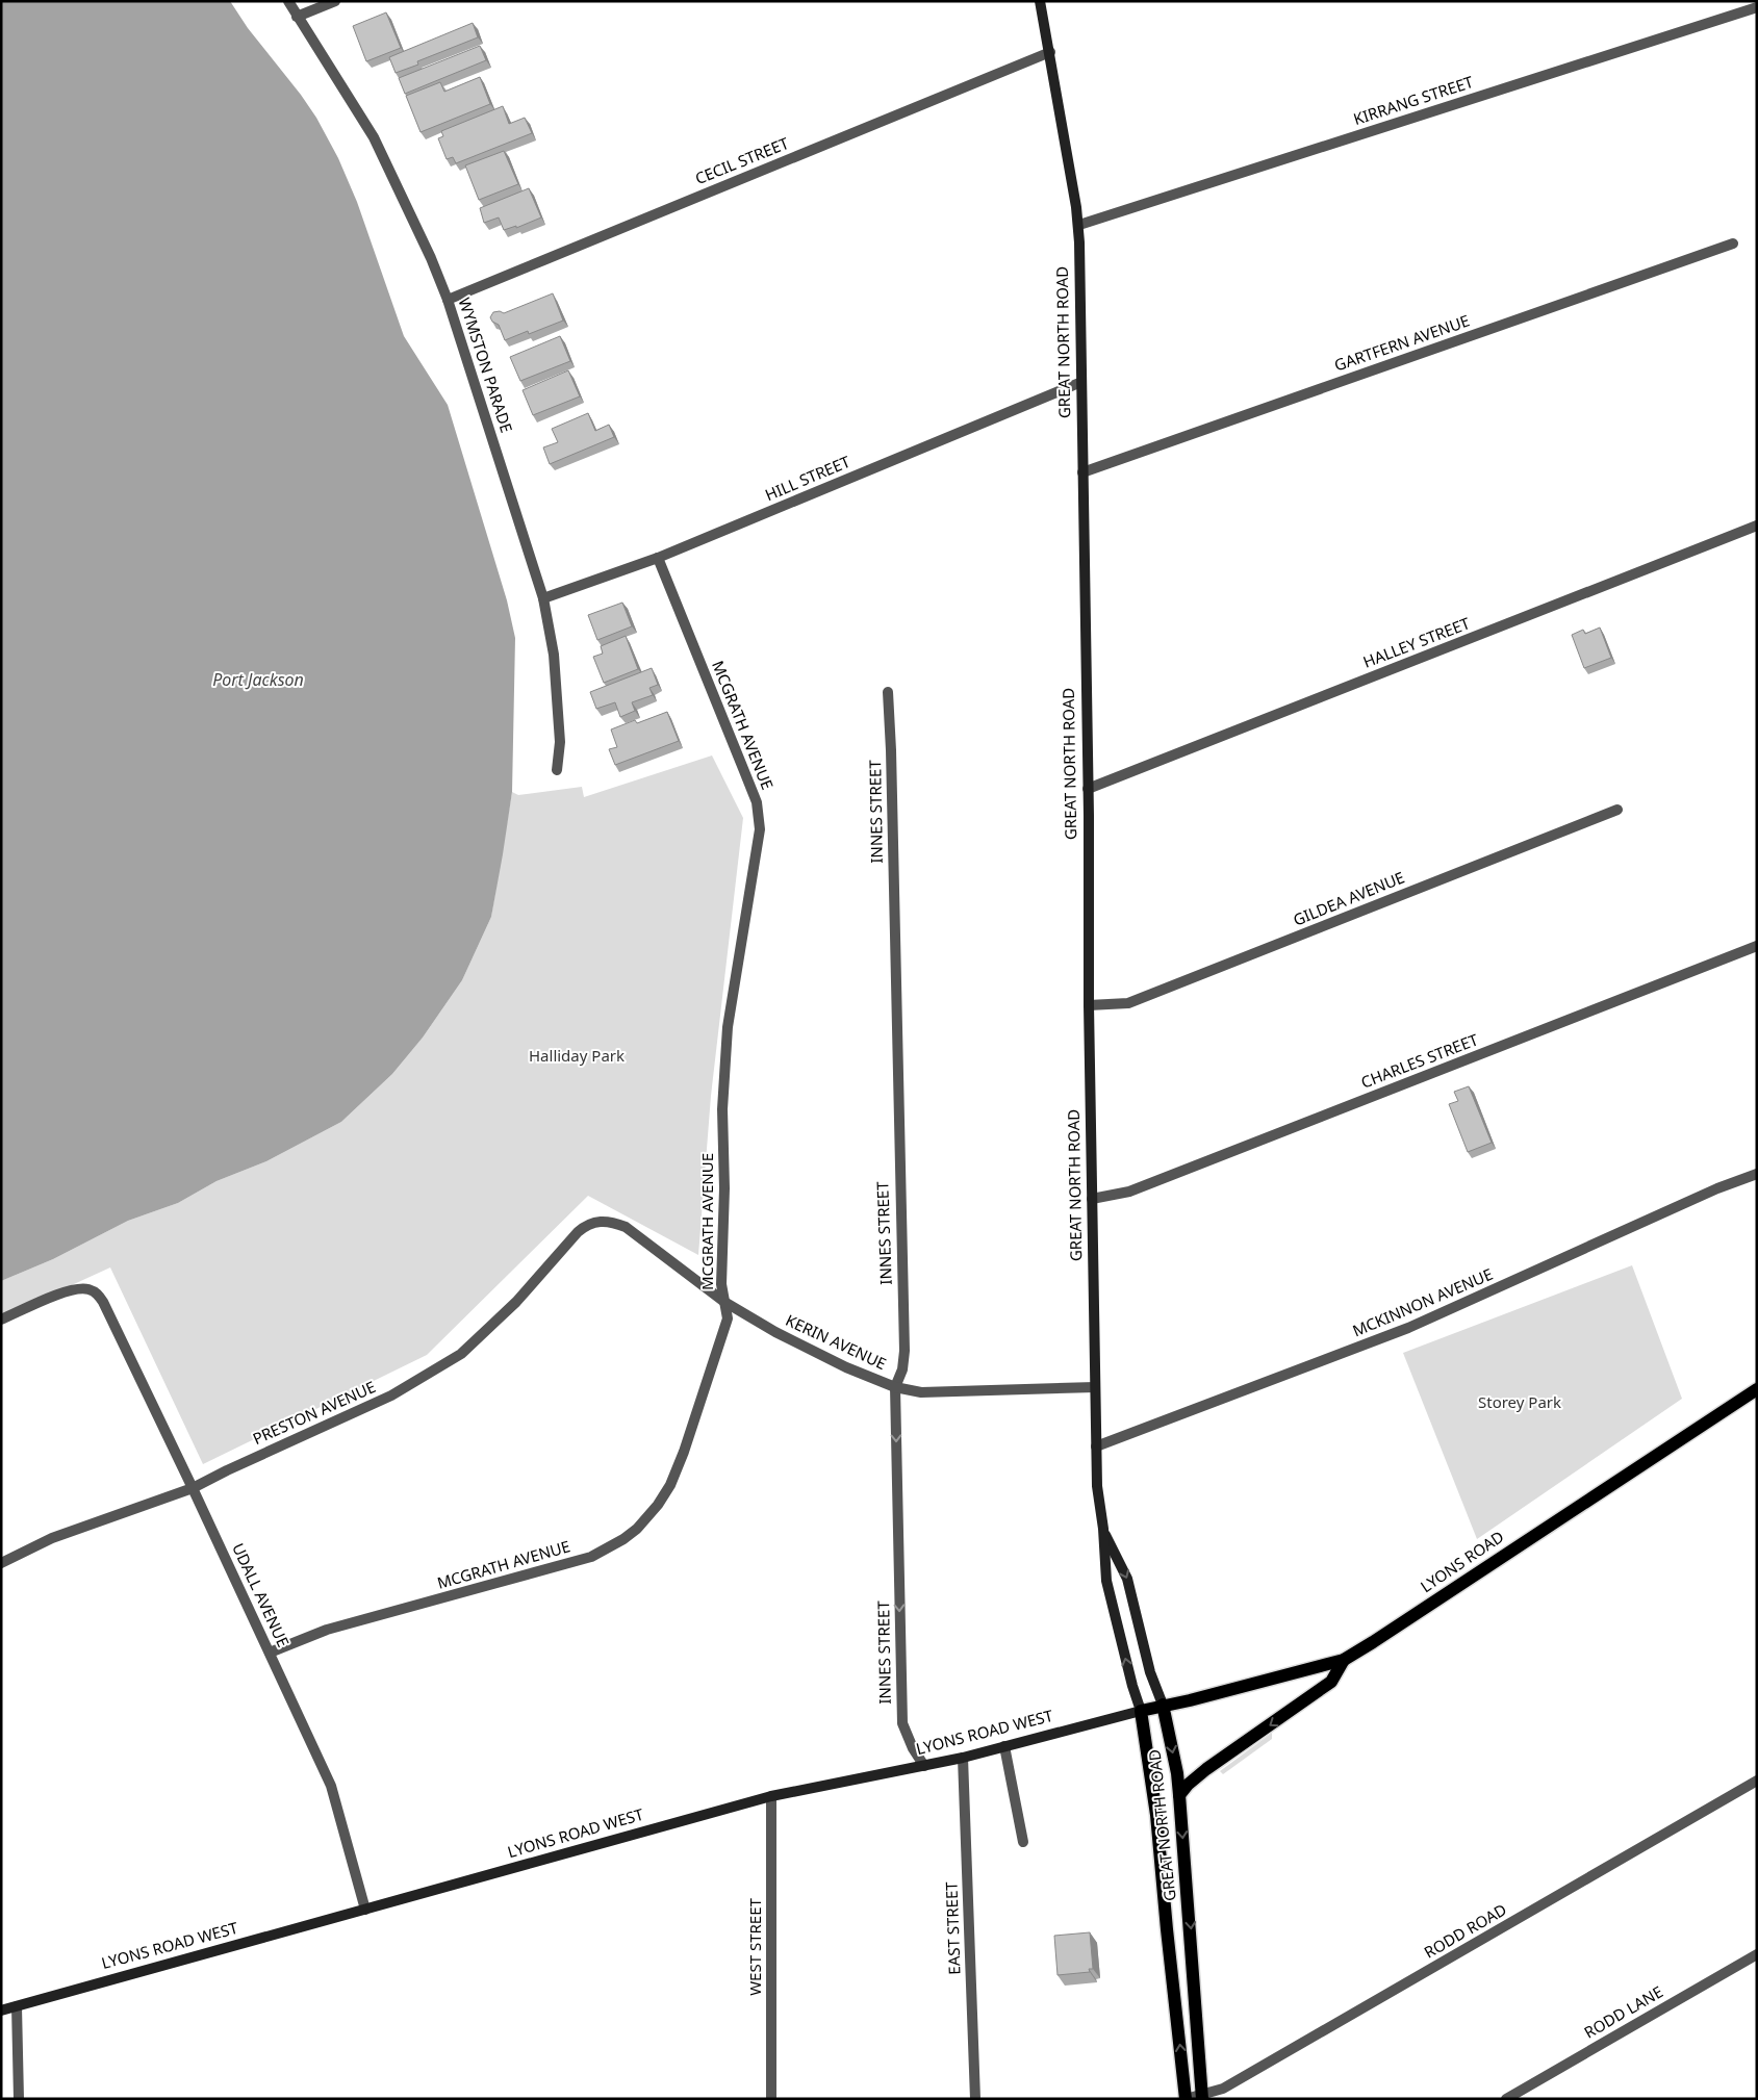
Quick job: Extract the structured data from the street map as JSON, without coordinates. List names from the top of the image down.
{
  "streets": {
    "main road": ["GREAT NORTH ROAD", "LYONS ROAD", "LYONS ROAD WEST"],
    "street": [
      "KIRRANG STREET",
      "CECIL STREET",
      "GARTFERN AVENUE",
      "WYMSTON PARADE",
      "HILL STREET",
      "HALLEY STREET",
      "MCGRATH AVENUE",
      "INNES STREET",
      "GILDEA AVENUE",
      "CHARLES STREET",
      "MCKINNON AVENUE",
      "KERIN AVENUE",
      "PRESTON AVENUE",
      "UDALL AVENUE",
      "EAST STREET",
      "RODD ROAD",
      "WEST STREET",
      "RODD LANE"
    ]
  },
  "crossings": [
    ["KIRRANG STREET", "GREAT NORTH ROAD"],
    ["CECIL STREET", "GREAT NORTH ROAD"],
    ["CECIL STREET", "WYMSTON PARADE"],
    ["GREAT NORTH ROAD", "GARTFERN AVENUE"],
    ["GREAT NORTH ROAD", "HILL STREET"],
    ["GREAT NORTH ROAD", "HALLEY STREET"],
    ["GREAT NORTH ROAD", "GILDEA AVENUE"],
    ["GREAT NORTH ROAD", "CHARLES STREET"],
    ["GREAT NORTH ROAD", "MCKINNON AVENUE"],
    ["GREAT NORTH ROAD", "KERIN AVENUE"],
    ["GREAT NORTH ROAD", "LYONS ROAD"],
    ["GREAT NORTH ROAD", "LYONS ROAD WEST"],
    ["GREAT NORTH ROAD", "RODD ROAD"],
    ["WYMSTON PARADE", "HILL STREET"],
    ["HILL STREET", "MCGRATH AVENUE"],
    ["MCGRATH AVENUE", "KERIN AVENUE"],
    ["MCGRATH AVENUE", "UDALL AVENUE"],
    ["INNES STREET", "KERIN AVENUE"],
    ["INNES STREET", "LYONS ROAD WEST"],
    ["KERIN AVENUE", "PRESTON AVENUE"],
    ["PRESTON AVENUE", "UDALL AVENUE"],
    ["LYONS ROAD", "LYONS ROAD WEST"],
    ["UDALL AVENUE", "LYONS ROAD WEST"],
    ["LYONS ROAD WEST", "EAST STREET"],
    ["LYONS ROAD WEST", "WEST STREET"]
  ],
  "one_way": ["INNES STREET"],
  "water": ["Port Jackson"],
  "parks": ["Halliday Park", "Storey Park"]
}
